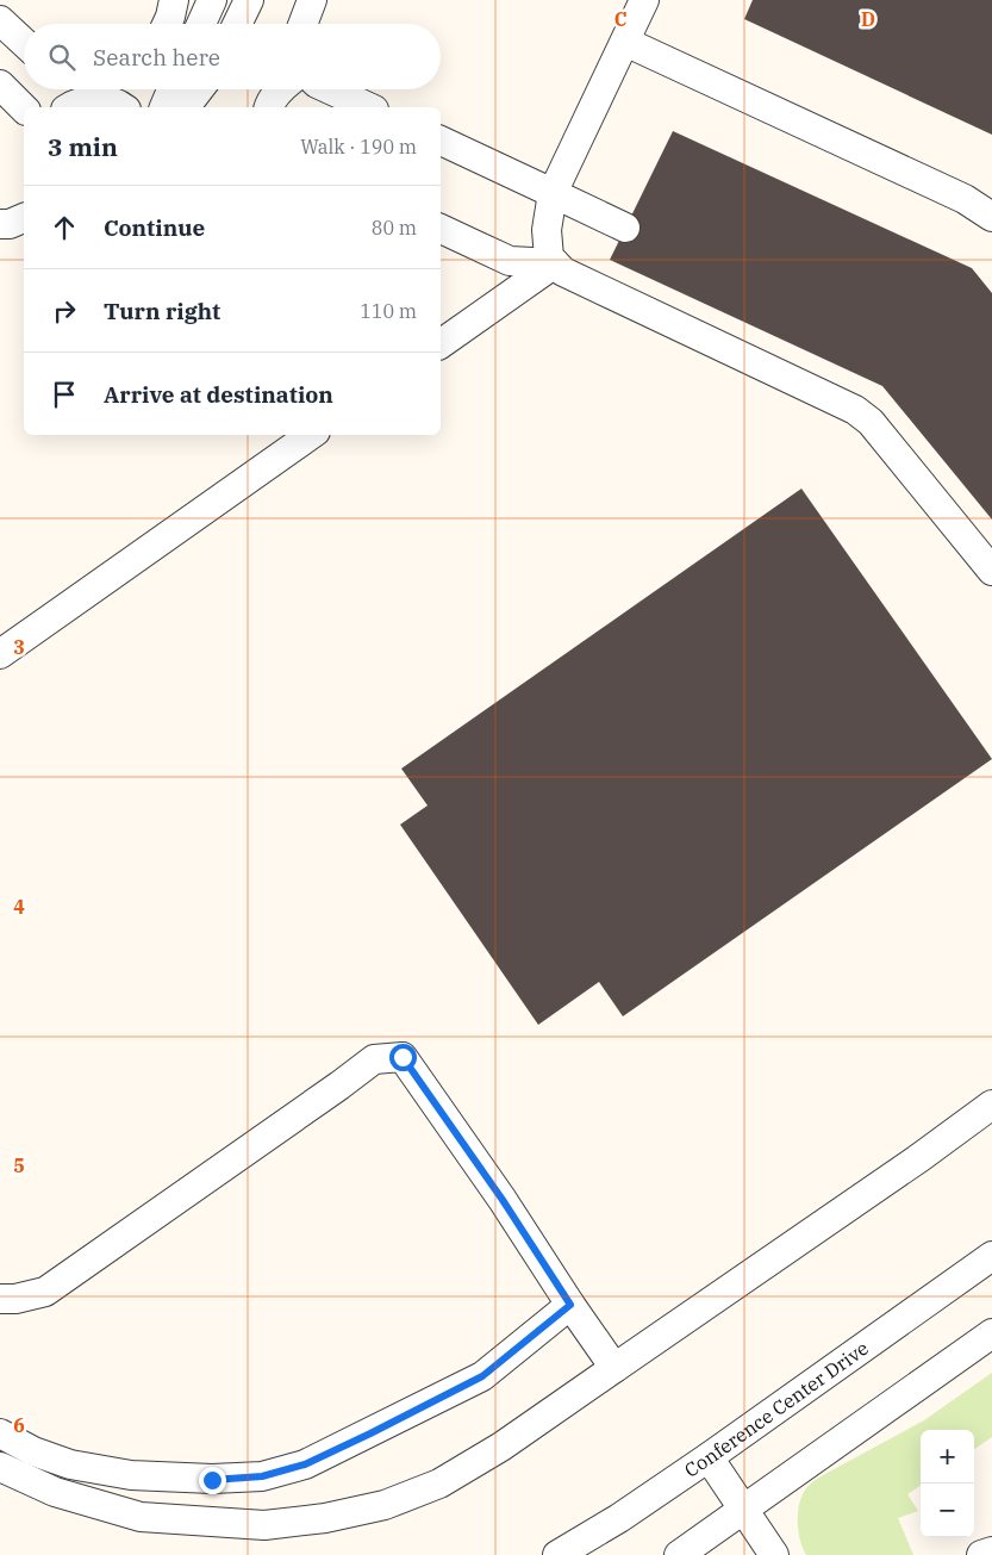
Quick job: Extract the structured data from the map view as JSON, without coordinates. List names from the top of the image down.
{
  "streets": {
    "street": ["Conference Center Drive"]
  },
  "page": {
    "search": "Search here",
    "heading": ["3 min", "Walk · 190 m"],
    "list": [
      ["Continue", "80 m"],
      ["Turn right", "110 m"],
      "Arrive at destination"
    ],
    "map_buttons": ["+", "−"]
  },
  "grid": {
    "columns": ["C", "D"],
    "rows": [
      "3",
      "4",
      "5",
      "6"
    ]
  }
}
